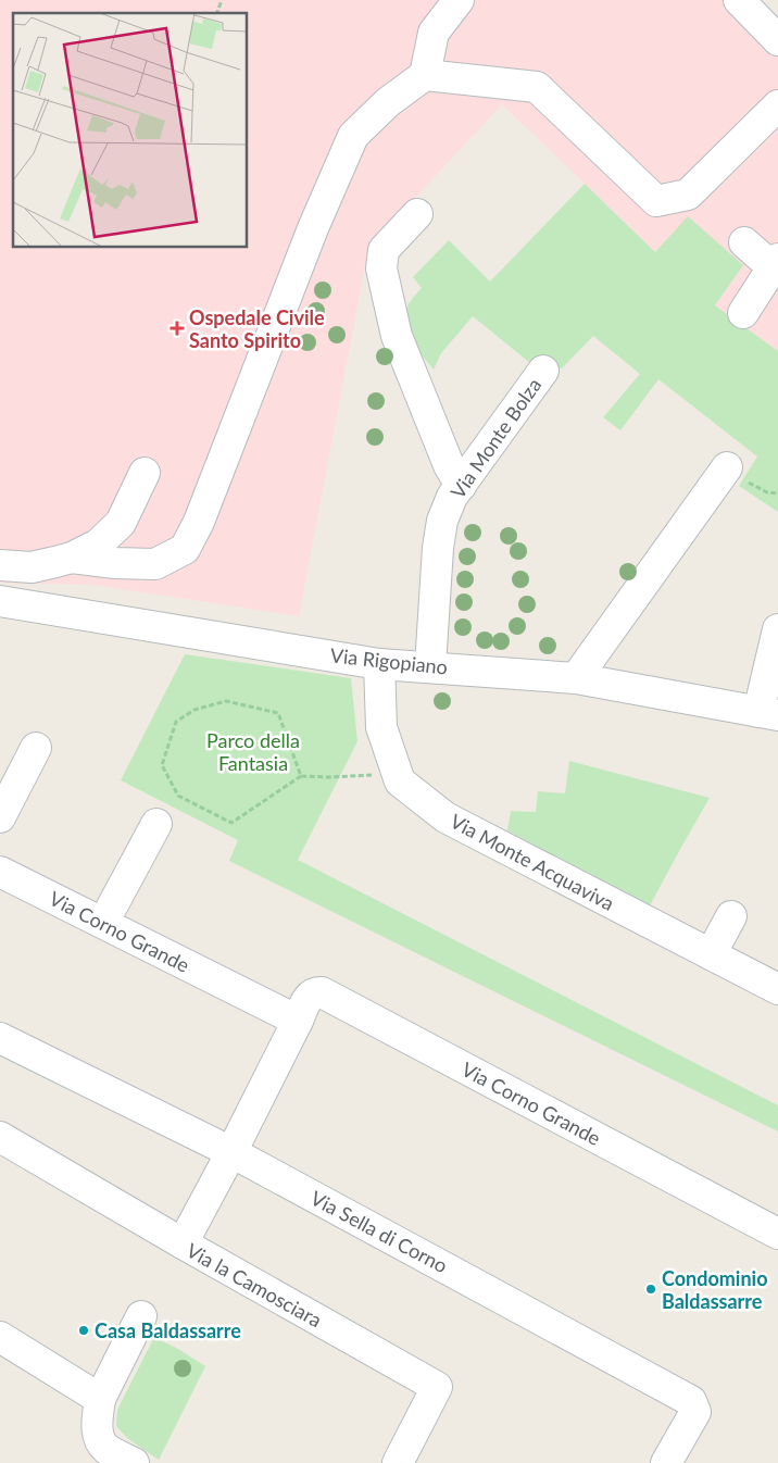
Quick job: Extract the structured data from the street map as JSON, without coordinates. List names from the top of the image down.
{
  "streets": {
    "street": [
      "Via Monte Bolza",
      "Via Rigopiano",
      "Via Monte Acquaviva",
      "Via Corno Grande",
      "Via Sella di Corno",
      "Via la Camosciara"
    ]
  },
  "crossings": [
    ["Via Monte Bolza", "Via Rigopiano"],
    ["Via Rigopiano", "Via Monte Acquaviva"],
    ["Via Corno Grande", "Via Sella di Corno"],
    ["Via Corno Grande", "Via la Camosciara"]
  ],
  "parks": ["Parco della Fantasia"],
  "places": {
    "health": ["Ospedale Civile Santo Spirito"],
    "other": ["Condominio Baldassarre", "Casa Baldassarre"]
  }
}
